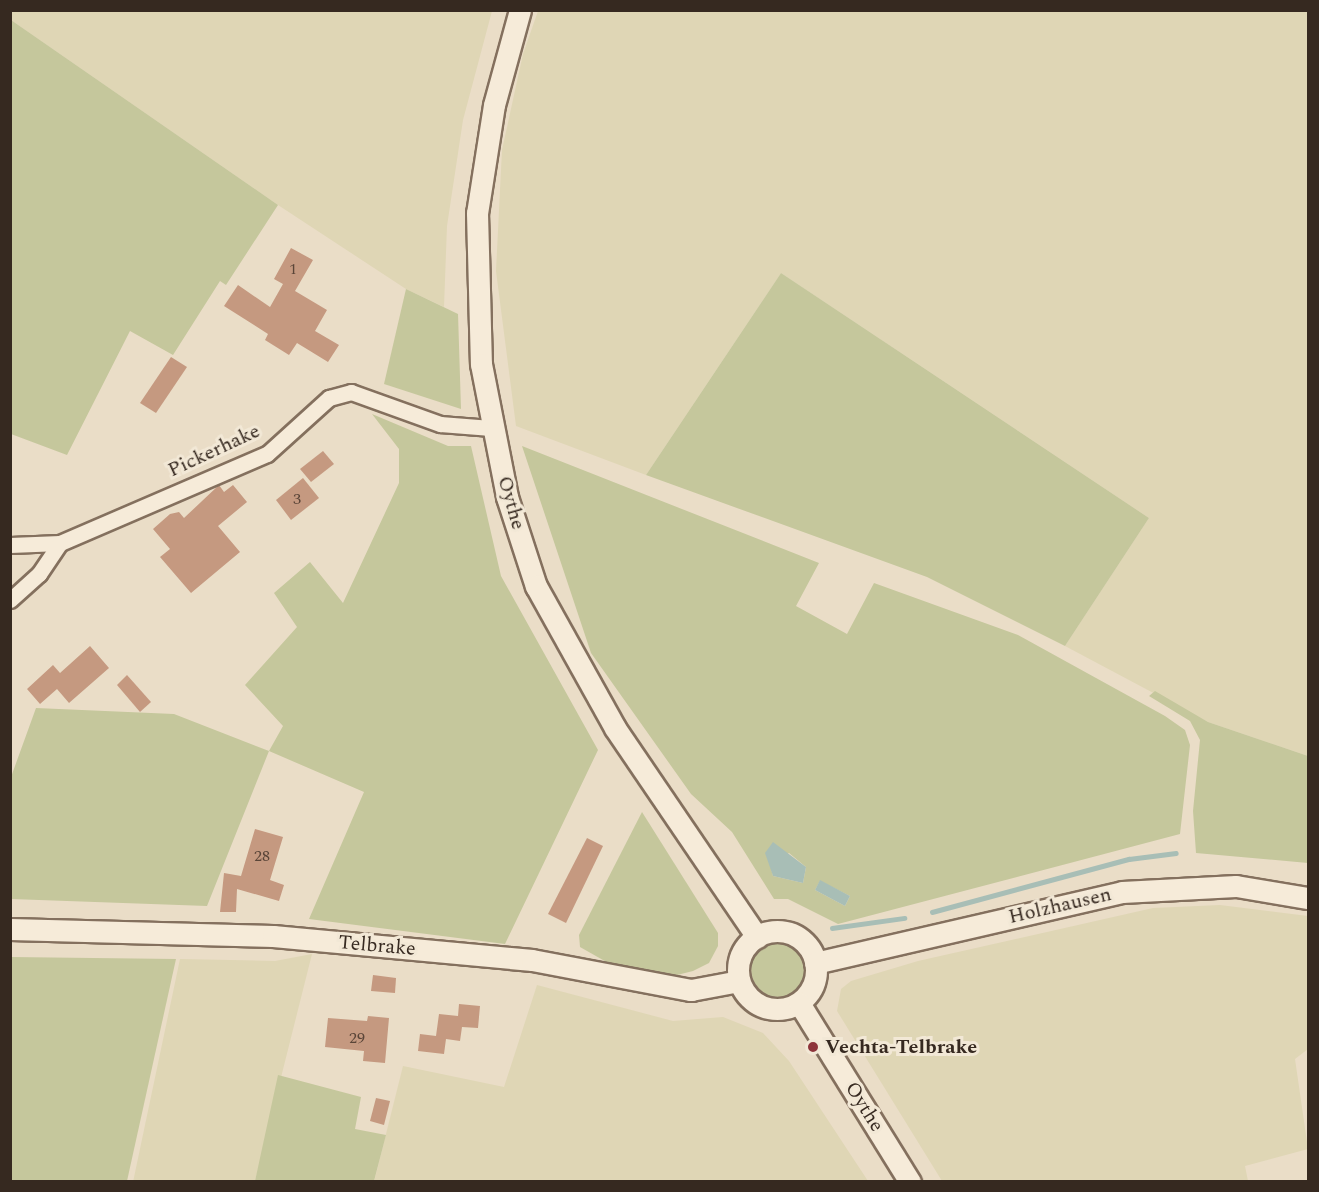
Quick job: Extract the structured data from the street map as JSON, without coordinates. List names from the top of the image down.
{
  "streets": {
    "main road": ["Oythe", "Holzhausen", "Telbrake"],
    "street": ["Pickerhake"]
  },
  "crossings": [
    ["Pickerhake", "Oythe"],
    ["Oythe", "Holzhausen"],
    ["Oythe", "Telbrake"],
    ["Holzhausen", "Telbrake"]
  ],
  "places": ["Vechta-Telbrake"],
  "house_numbers": [
    "1",
    "3",
    "28",
    "29"
  ]
}
